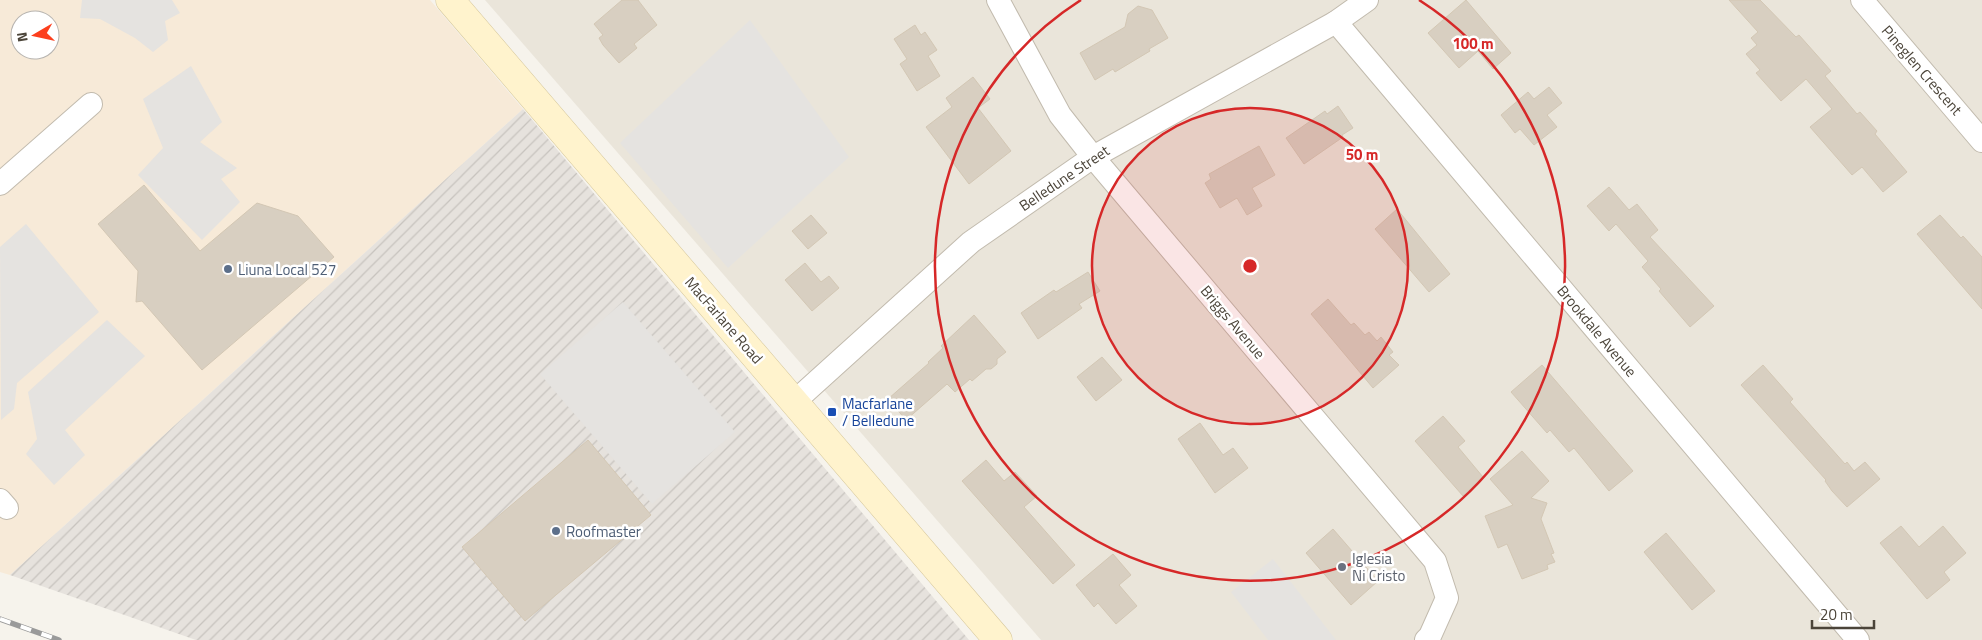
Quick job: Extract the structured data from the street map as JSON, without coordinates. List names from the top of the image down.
{
  "streets": {
    "street": [
      "Pineglen Crescent",
      "Belledune Street",
      "MacFarlane Road",
      "Briggs Avenue",
      "Brookdale Avenue"
    ]
  },
  "crossings": [
    ["Belledune Street", "MacFarlane Road"],
    ["Belledune Street", "Briggs Avenue"],
    ["Belledune Street", "Brookdale Avenue"]
  ],
  "places": {
    "other": ["Liuna Local 527", "Roofmaster", "Iglesia Ni Cristo"],
    "transit": ["Macfarlane / Belledune"]
  },
  "scale_bar": "20 m",
  "north": "left",
  "rings": ["100 m", "50 m"]
}
